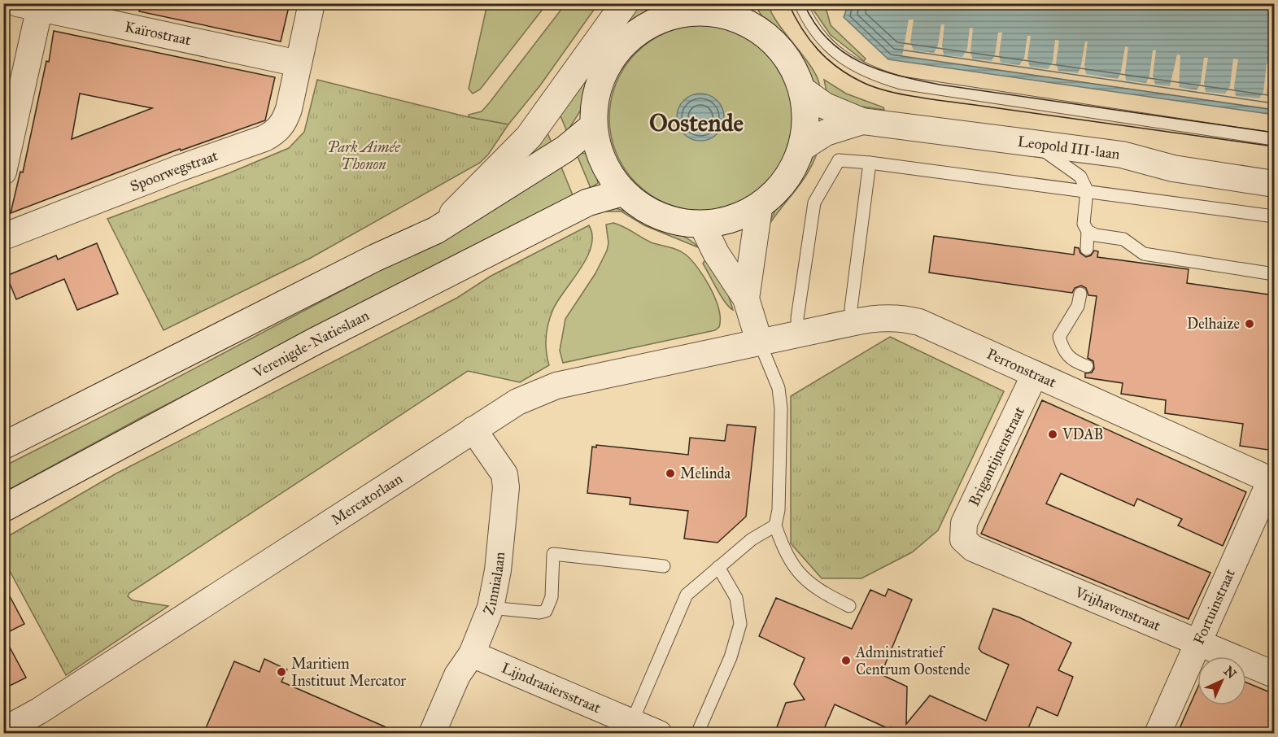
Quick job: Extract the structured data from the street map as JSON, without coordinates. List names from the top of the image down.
{
  "streets": {
    "main road": ["Verenigde-Natieslaan"],
    "street": [
      "Kaïrostraat",
      "Leopold III-laan",
      "Spoorwegstraat",
      "Perronstraat",
      "Brigantijnenstraat",
      "Mercatorlaan",
      "Zinnialaan",
      "Fortuinstraat",
      "Vrijhavenstraat",
      "Lijndraaiersstraat"
    ]
  },
  "crossings": [
    ["Kaïrostraat", "Spoorwegstraat"],
    ["Perronstraat", "Brigantijnenstraat"],
    ["Perronstraat", "Mercatorlaan"],
    ["Perronstraat", "Fortuinstraat"],
    ["Brigantijnenstraat", "Vrijhavenstraat"],
    ["Mercatorlaan", "Zinnialaan"],
    ["Zinnialaan", "Lijndraaiersstraat"],
    ["Fortuinstraat", "Vrijhavenstraat"]
  ],
  "districts": ["Oostende"],
  "parks": ["Park Aimée Thonon"],
  "places": [
    "Delhaize",
    "VDAB",
    "Melinda",
    "Administratief Centrum Oostende",
    "Maritiem Instituut Mercator"
  ],
  "north": "top right"
}
